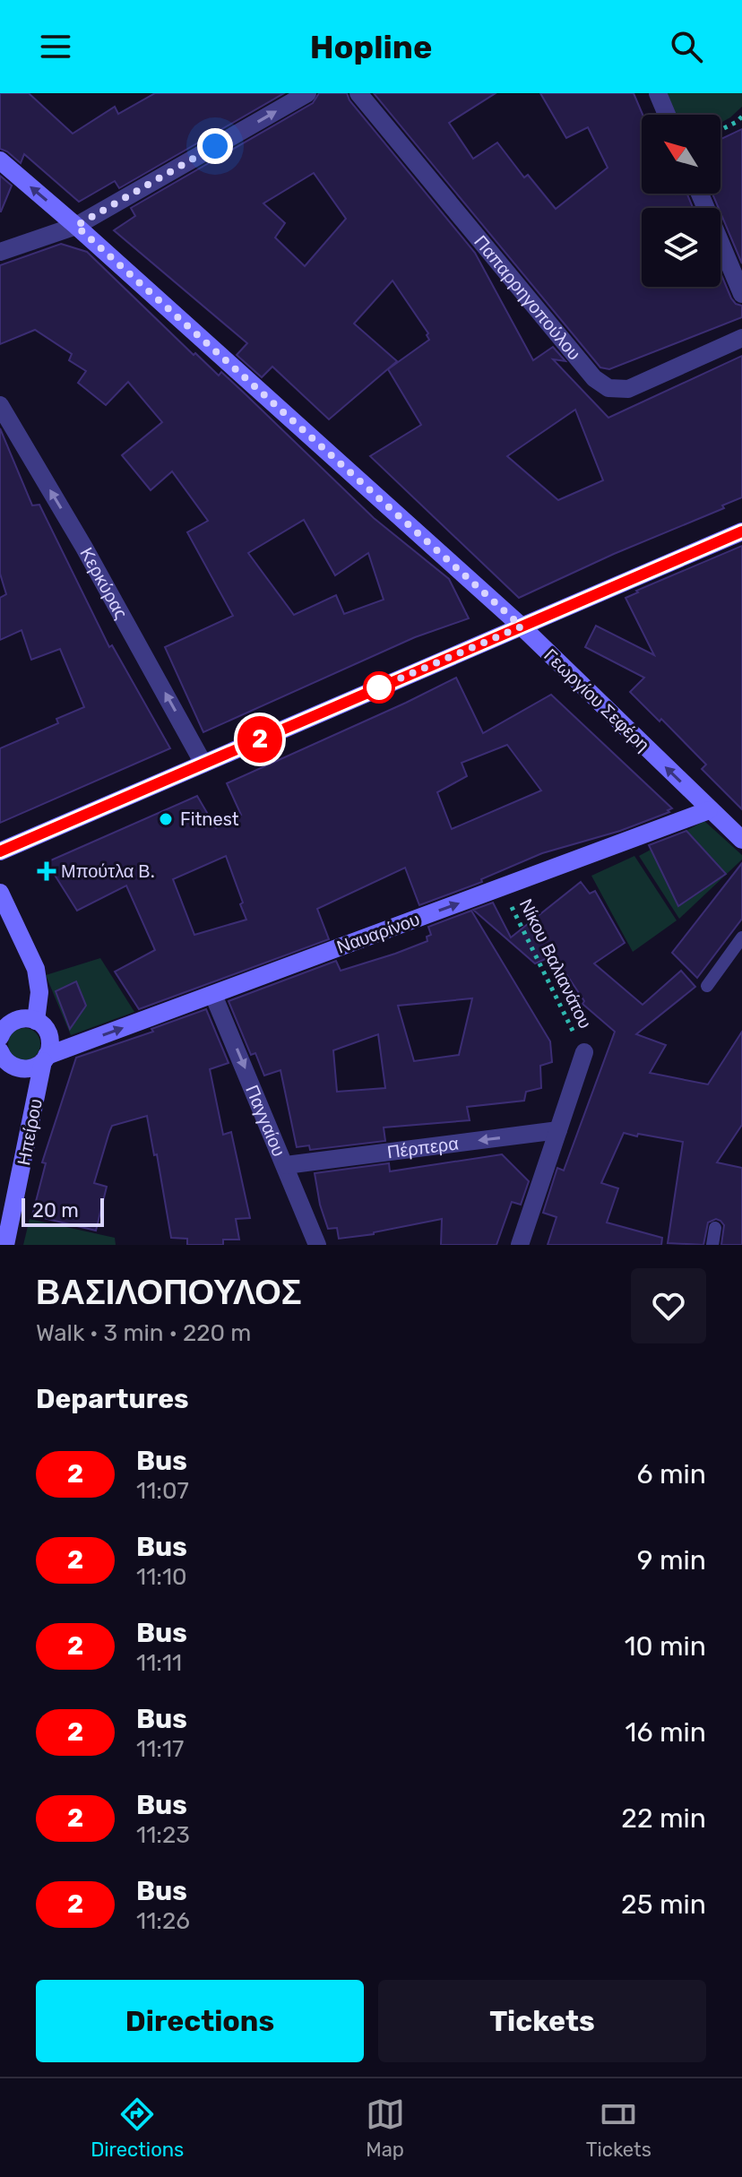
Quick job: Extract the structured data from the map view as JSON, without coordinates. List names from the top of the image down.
{
  "streets": {
    "street": [
      "Παπαρρηγοπούλου",
      "Κερκύρας",
      "Γεωργίου Σεφέρη",
      "Ναυαρίνου",
      "Παγγαίου",
      "Ηπείρου",
      "Πέρπερα"
    ],
    "path": ["Νίκου Βαλιανάτου"]
  },
  "crossings": [
    ["Γεωργίου Σεφέρη", "Ναυαρίνου"],
    ["Ναυαρίνου", "Νίκου Βαλιανάτου"],
    ["Ναυαρίνου", "Παγγαίου"],
    ["Ναυαρίνου", "Ηπείρου"],
    ["Παγγαίου", "Πέρπερα"]
  ],
  "one_way": [
    "Κερκύρας",
    "Γεωργίου Σεφέρη",
    "Ναυαρίνου",
    "Παγγαίου",
    "Πέρπερα"
  ],
  "places": {
    "other": ["Fitnest"],
    "health": ["Μπούτλα Β."]
  },
  "lines": ["bus line 2"],
  "scale_bar": "20 m",
  "north": "top left",
  "page": {
    "header": "Hopline",
    "on_map": "2",
    "scale": "20 m",
    "heading": [
      ["ΒΑΣΙΛΟΠΟΥΛΟΣ", "Walk · 3 min · 220 m"],
      "Departures"
    ],
    "list": [
      {
        "mark": "2",
        "name": "Bus",
        "note": "11:07",
        "value": "6 min"
      },
      {
        "mark": "2",
        "name": "Bus",
        "note": "11:10",
        "value": "9 min"
      },
      {
        "mark": "2",
        "name": "Bus",
        "note": "11:11",
        "value": "10 min"
      },
      {
        "mark": "2",
        "name": "Bus",
        "note": "11:17",
        "value": "16 min"
      },
      {
        "mark": "2",
        "name": "Bus",
        "note": "11:23",
        "value": "22 min"
      },
      {
        "mark": "2",
        "name": "Bus",
        "note": "11:26",
        "value": "25 min"
      }
    ],
    "buttons": ["Directions", "Tickets"],
    "tabs": ["Directions", "Map", "Tickets"]
  }
}
